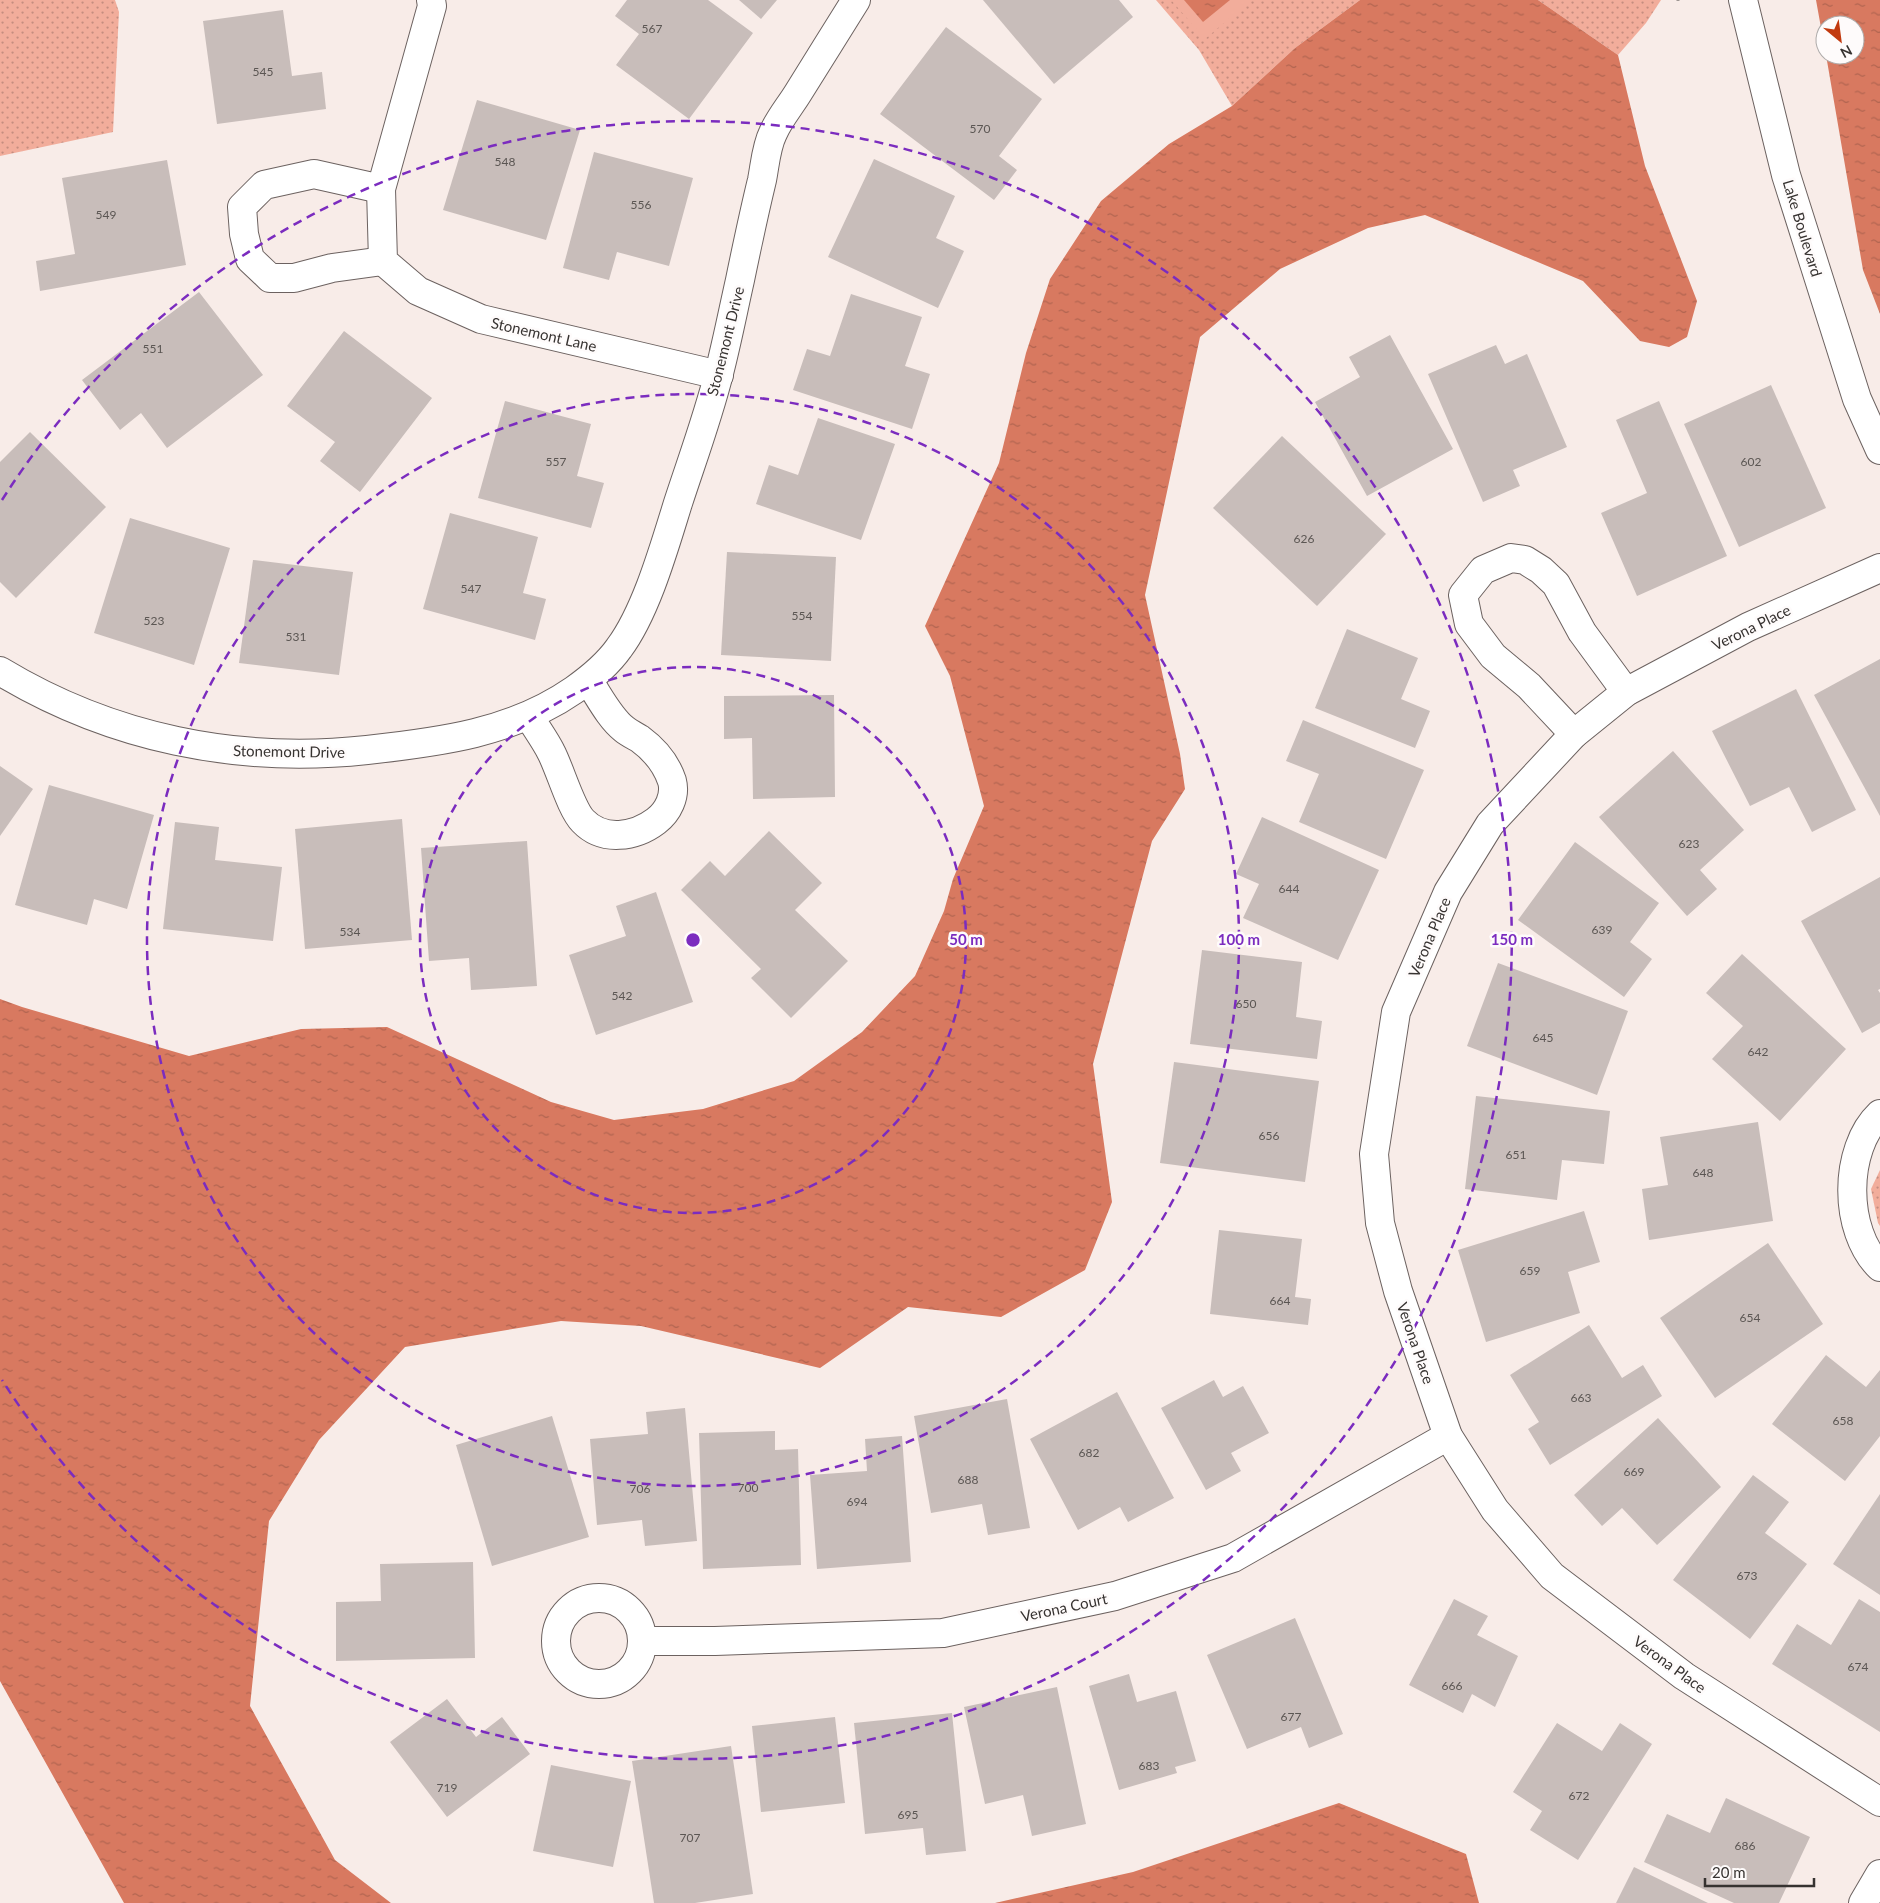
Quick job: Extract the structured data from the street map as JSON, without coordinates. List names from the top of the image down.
{
  "streets": {
    "street": [
      "Lake Boulevard",
      "Stonemont Lane",
      "Stonemont Drive",
      "Verona Place",
      "Verona Court"
    ]
  },
  "crossings": [
    ["Stonemont Lane", "Stonemont Drive"],
    ["Verona Place", "Verona Court"]
  ],
  "house_numbers": [
    "567",
    "545",
    "570",
    "548",
    "556",
    "549",
    "551",
    "557",
    "602",
    "626",
    "547",
    "554",
    "523",
    "531",
    "623",
    "644",
    "639",
    "534",
    "542",
    "650",
    "645",
    "642",
    "656",
    "651",
    "648",
    "659",
    "664",
    "654",
    "663",
    "658",
    "682",
    "669",
    "688",
    "700",
    "706",
    "694",
    "673",
    "674",
    "666",
    "677",
    "683",
    "719",
    "672",
    "695",
    "707",
    "686"
  ],
  "scale_bar": "20 m",
  "north": "bottom right",
  "rings": ["50 m", "100 m", "150 m"]
}
